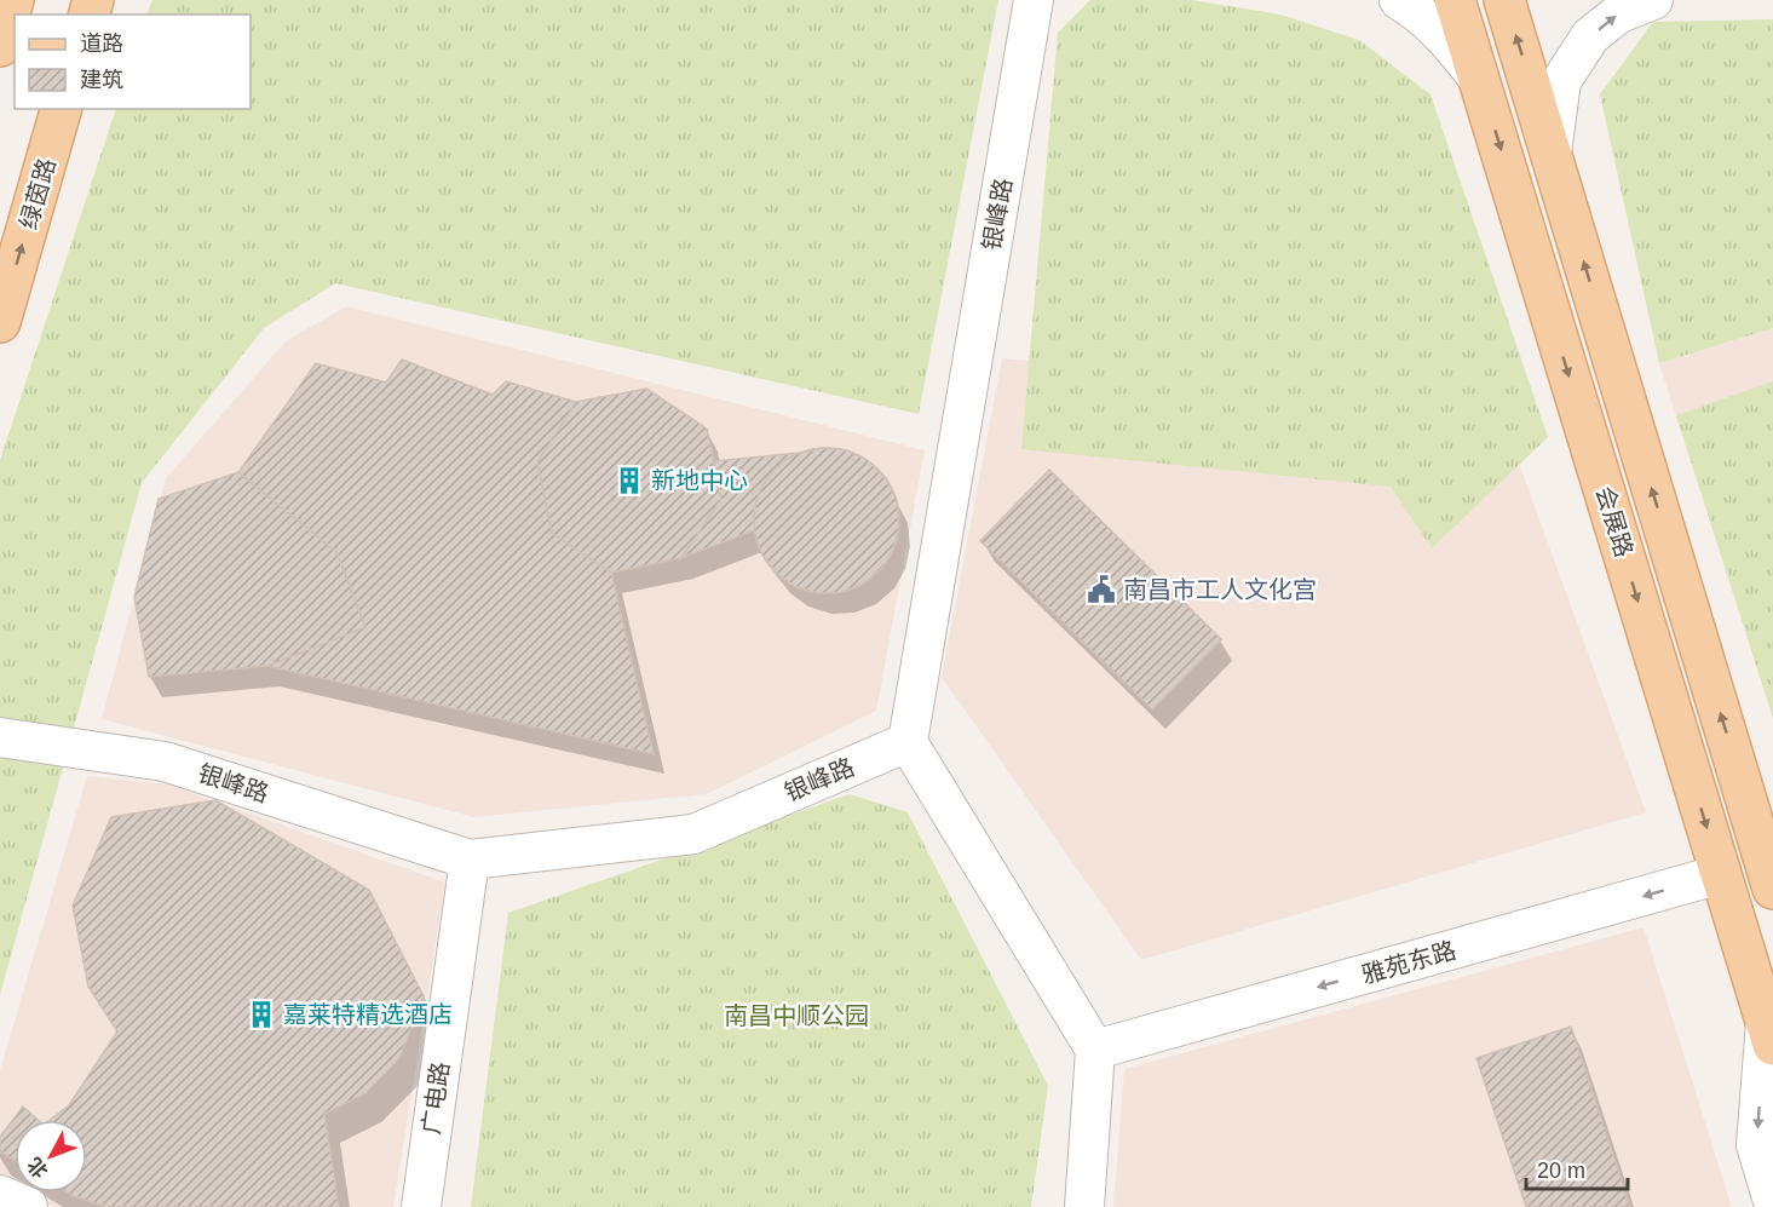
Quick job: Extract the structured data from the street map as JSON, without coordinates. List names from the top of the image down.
{
  "streets": {
    "main road": ["绿茵路", "会展路"],
    "street": ["银峰路", "雅苑东路", "广电路"]
  },
  "crossings": [
    ["银峰路", "广电路"],
    ["会展路", "雅苑东路"]
  ],
  "one_way": ["绿茵路", "雅苑东路"],
  "parks": ["南昌中顺公园"],
  "places": {
    "building": ["新地中心", "嘉莱特精选酒店"],
    "public building": ["南昌市工人文化宫"]
  },
  "legend": ["道路", "建筑"],
  "scale_bar": "20 m",
  "north": "bottom left"
}
